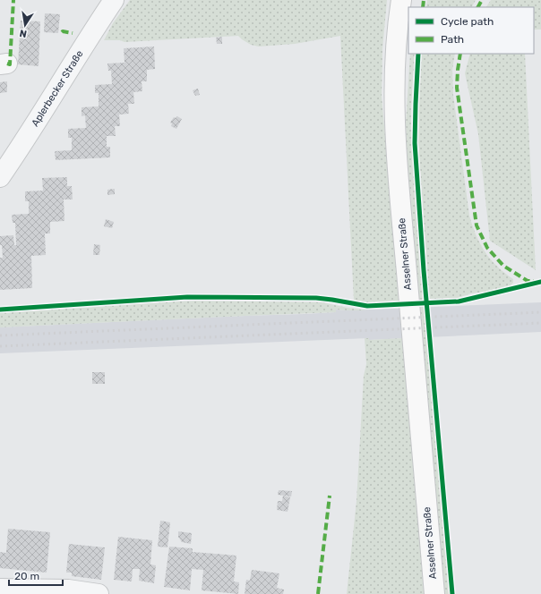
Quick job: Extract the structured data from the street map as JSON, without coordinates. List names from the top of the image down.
{
  "streets": {
    "main road": ["Asselner Straße"],
    "street": ["Aplerbecker Straße"]
  },
  "legend": ["Cycle path", "Path"],
  "scale_bar": "20 m",
  "north": "bottom"
}
